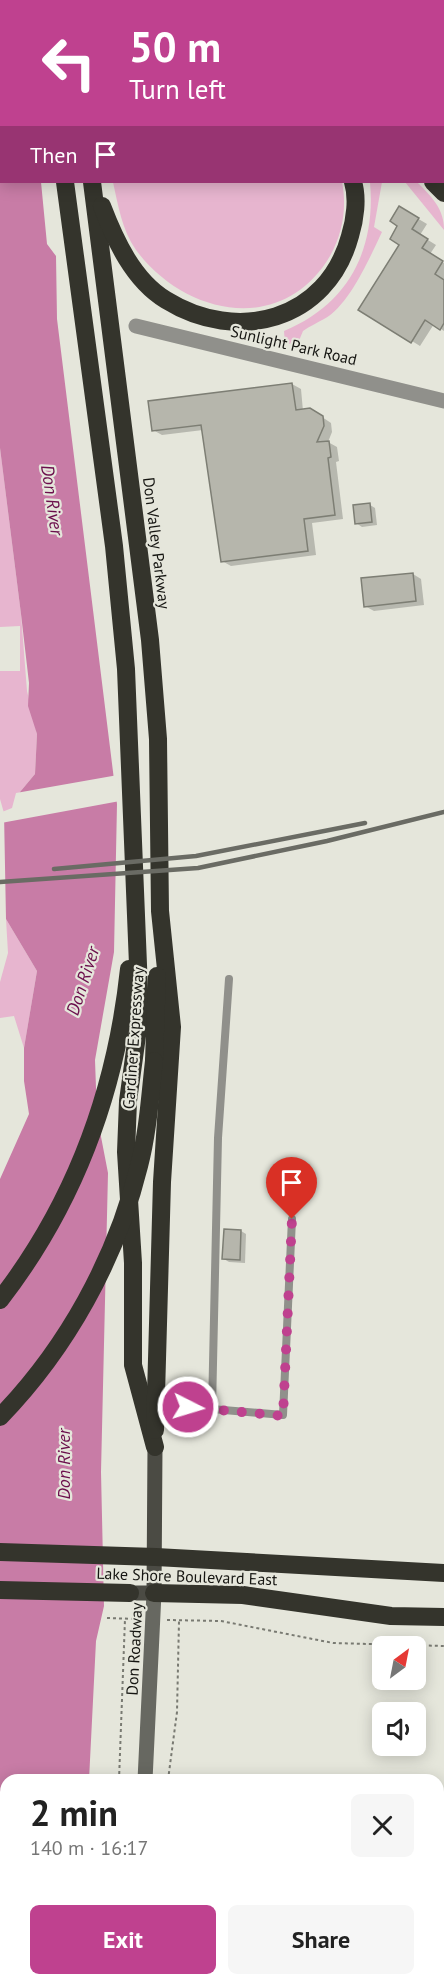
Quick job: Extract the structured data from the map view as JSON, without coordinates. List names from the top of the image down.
{
  "streets": {
    "highway": ["Don Valley Parkway", "Gardiner Expressway", "Lake Shore Boulevard East"],
    "main road": ["Don Roadway"],
    "street": ["Sunlight Park Road"]
  },
  "crossings": [
    ["Don Valley Parkway", "Gardiner Expressway"],
    ["Lake Shore Boulevard East", "Don Roadway"]
  ],
  "water": ["Don River"],
  "north": "top right",
  "page": {
    "turn": ["50 m", "Turn left"],
    "then": "Then",
    "heading": ["2 min", "140 m · 16:17"],
    "buttons": ["Exit", "Share"]
  }
}
